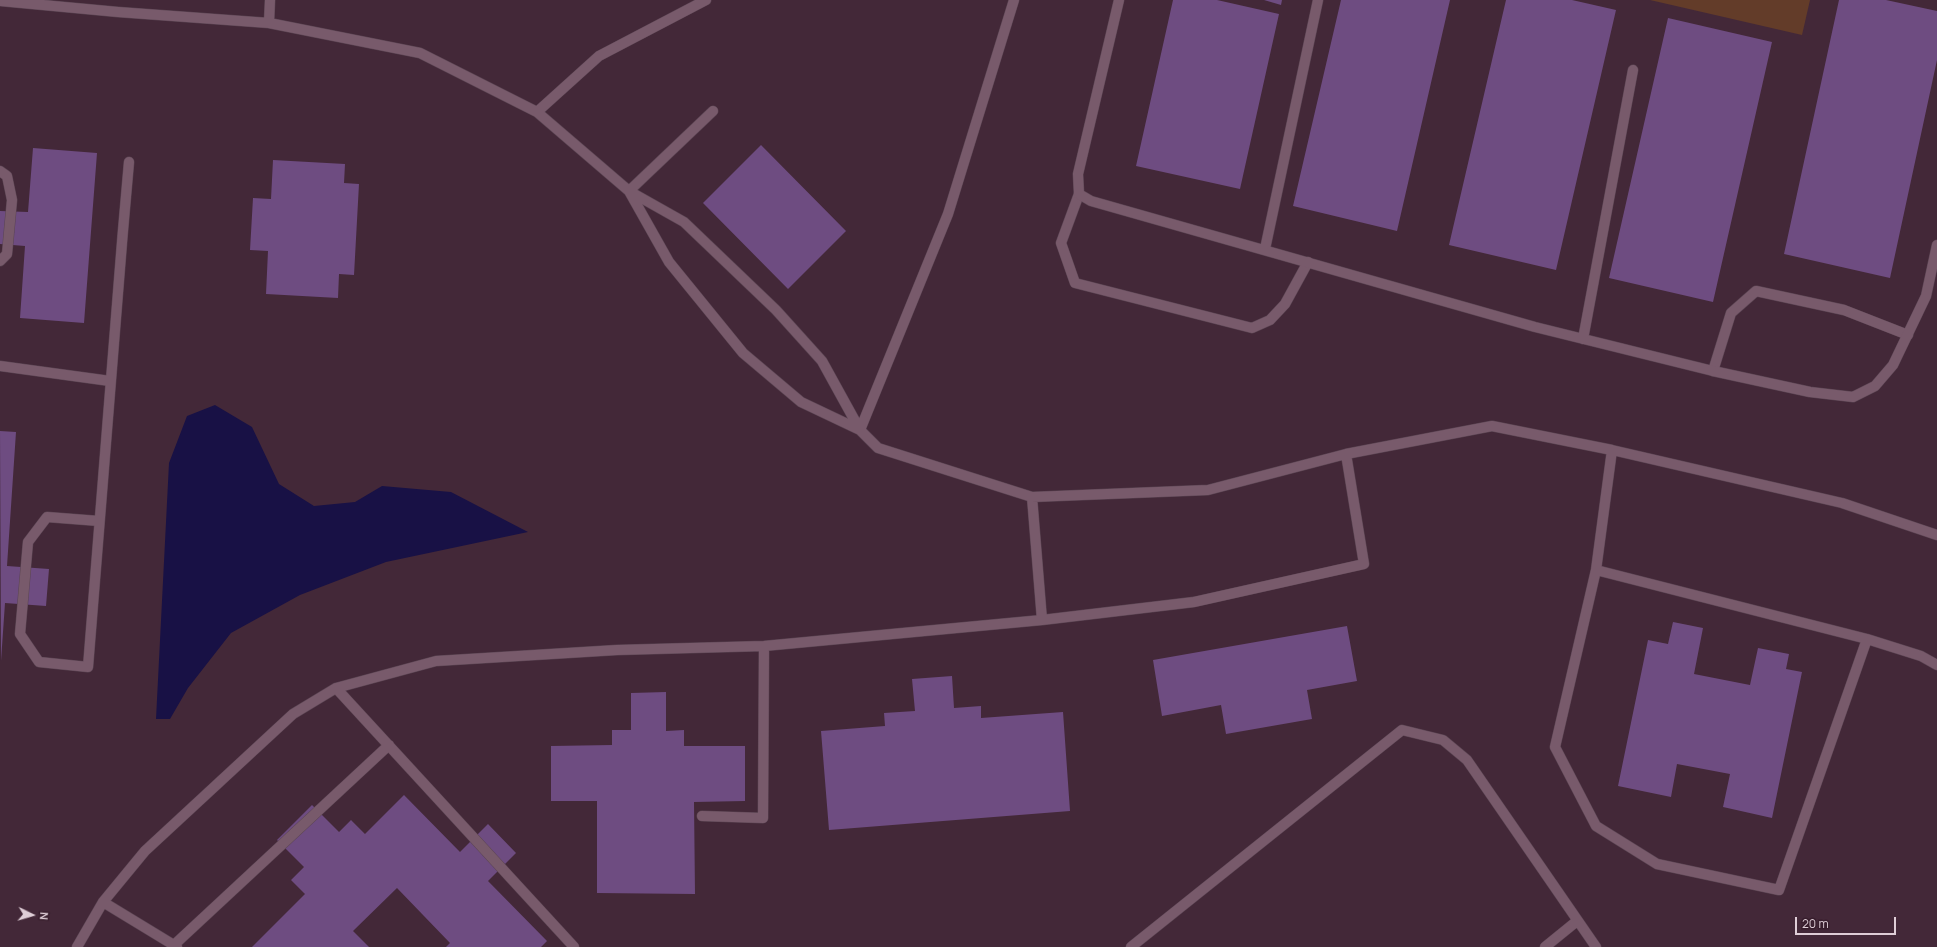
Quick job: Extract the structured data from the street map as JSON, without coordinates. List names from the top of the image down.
{
  "scale_bar": "20 m",
  "north": "right"
}
